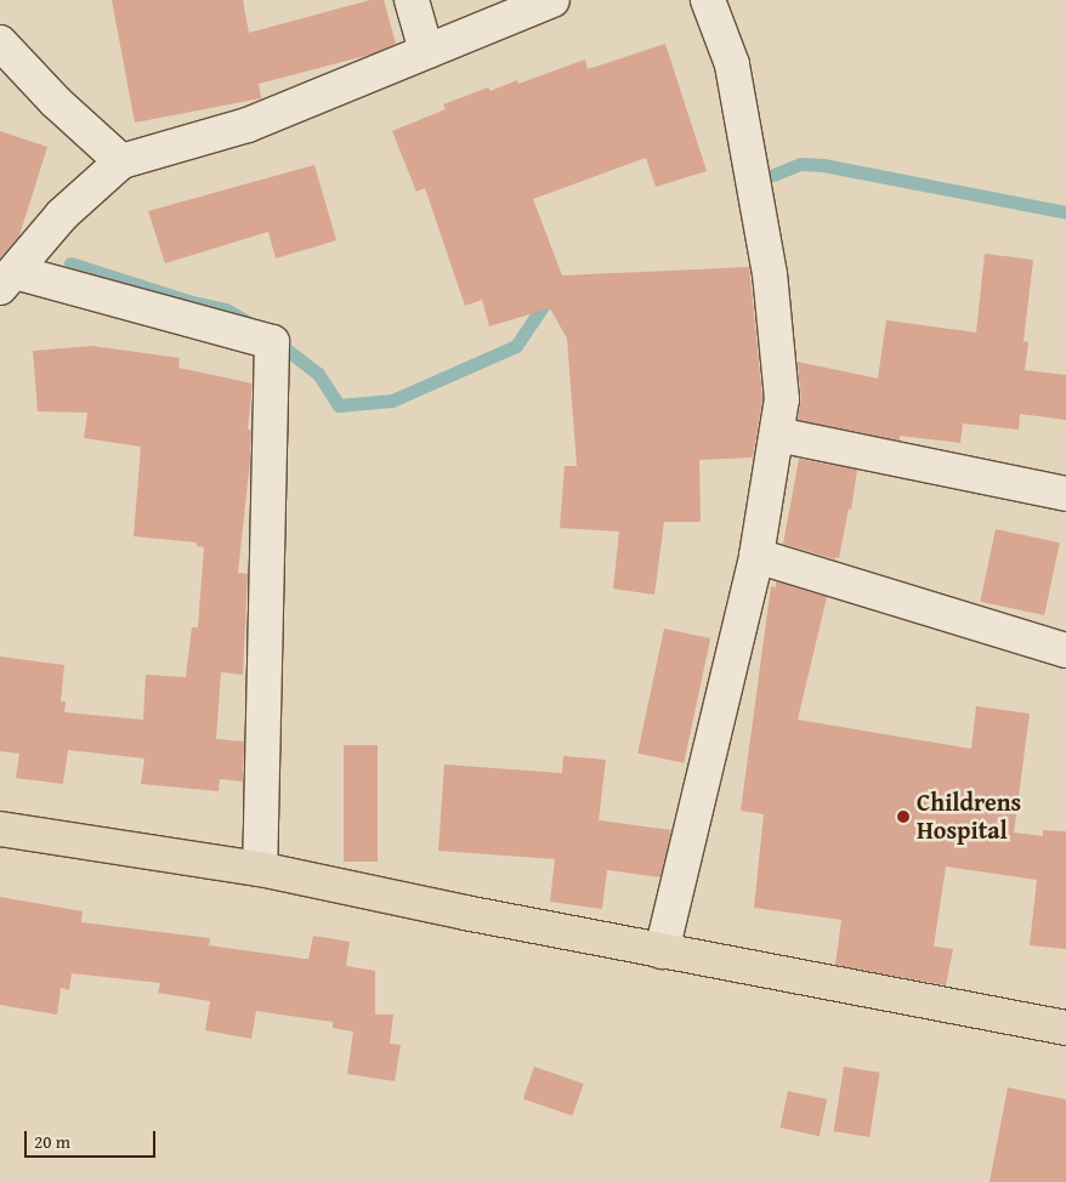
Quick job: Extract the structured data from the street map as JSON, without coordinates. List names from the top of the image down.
{
  "places": ["Childrens Hospital"],
  "scale_bar": "20 m"
}
